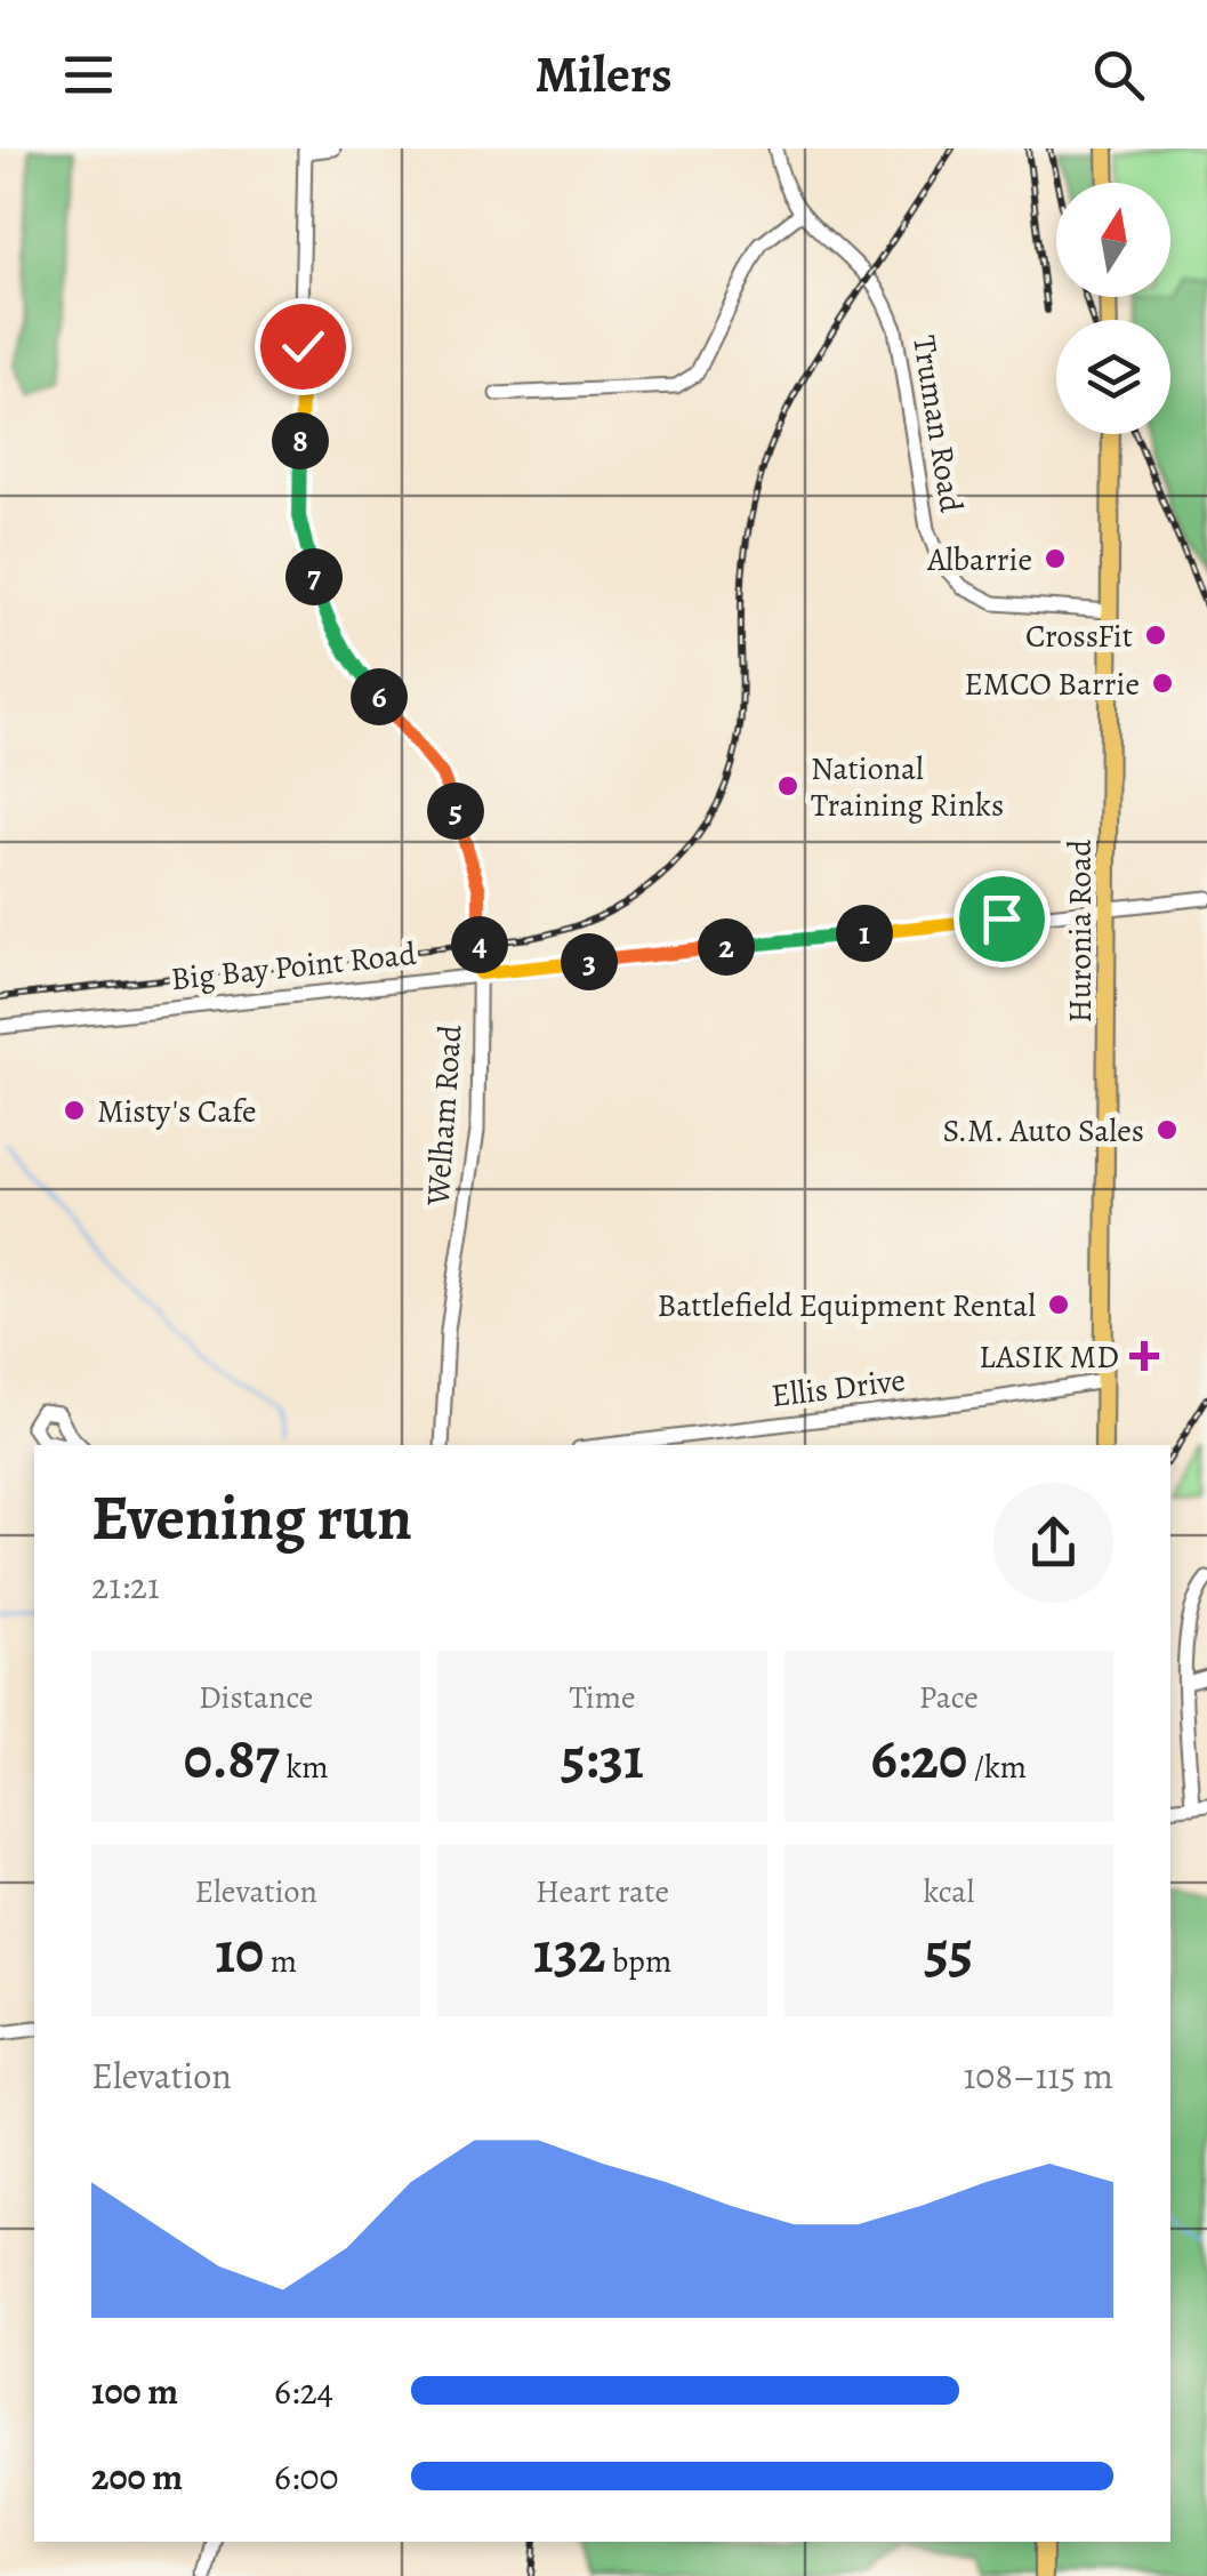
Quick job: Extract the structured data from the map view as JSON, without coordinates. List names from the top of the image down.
{
  "streets": {
    "main road": ["Huronia Road"],
    "street": [
      "Truman Road",
      "Big Bay Point Road",
      "Welham Road",
      "Ellis Drive"
    ]
  },
  "crossings": [
    ["Truman Road", "Huronia Road"],
    ["Huronia Road", "Big Bay Point Road"],
    ["Huronia Road", "Ellis Drive"],
    ["Big Bay Point Road", "Welham Road"]
  ],
  "places": {
    "other": [
      "Albarrie",
      "CrossFit",
      "EMCO Barrie",
      "National Training Rinks",
      "Misty's Cafe",
      "S.M. Auto Sales",
      "Battlefield Equipment Rental"
    ],
    "health": ["LASIK MD"]
  },
  "north": "top",
  "page": {
    "header": "Milers",
    "pins": [
      "8",
      "7",
      "6",
      "5",
      "1",
      "4",
      "2",
      "3"
    ],
    "heading": ["Evening run", "21:21"],
    "stats": [
      ["Distance", "0.87 km"],
      ["Time", "5:31"],
      ["Pace", "6:20 /km"],
      ["Elevation", "10 m"],
      ["Heart rate", "132 bpm"],
      ["kcal", "55"]
    ],
    "chart": ["Elevation", "108–115 m"],
    "list": [
      {
        "name": "100 m",
        "note": "6:24"
      },
      {
        "name": "200 m",
        "note": "6:00"
      }
    ]
  }
}
